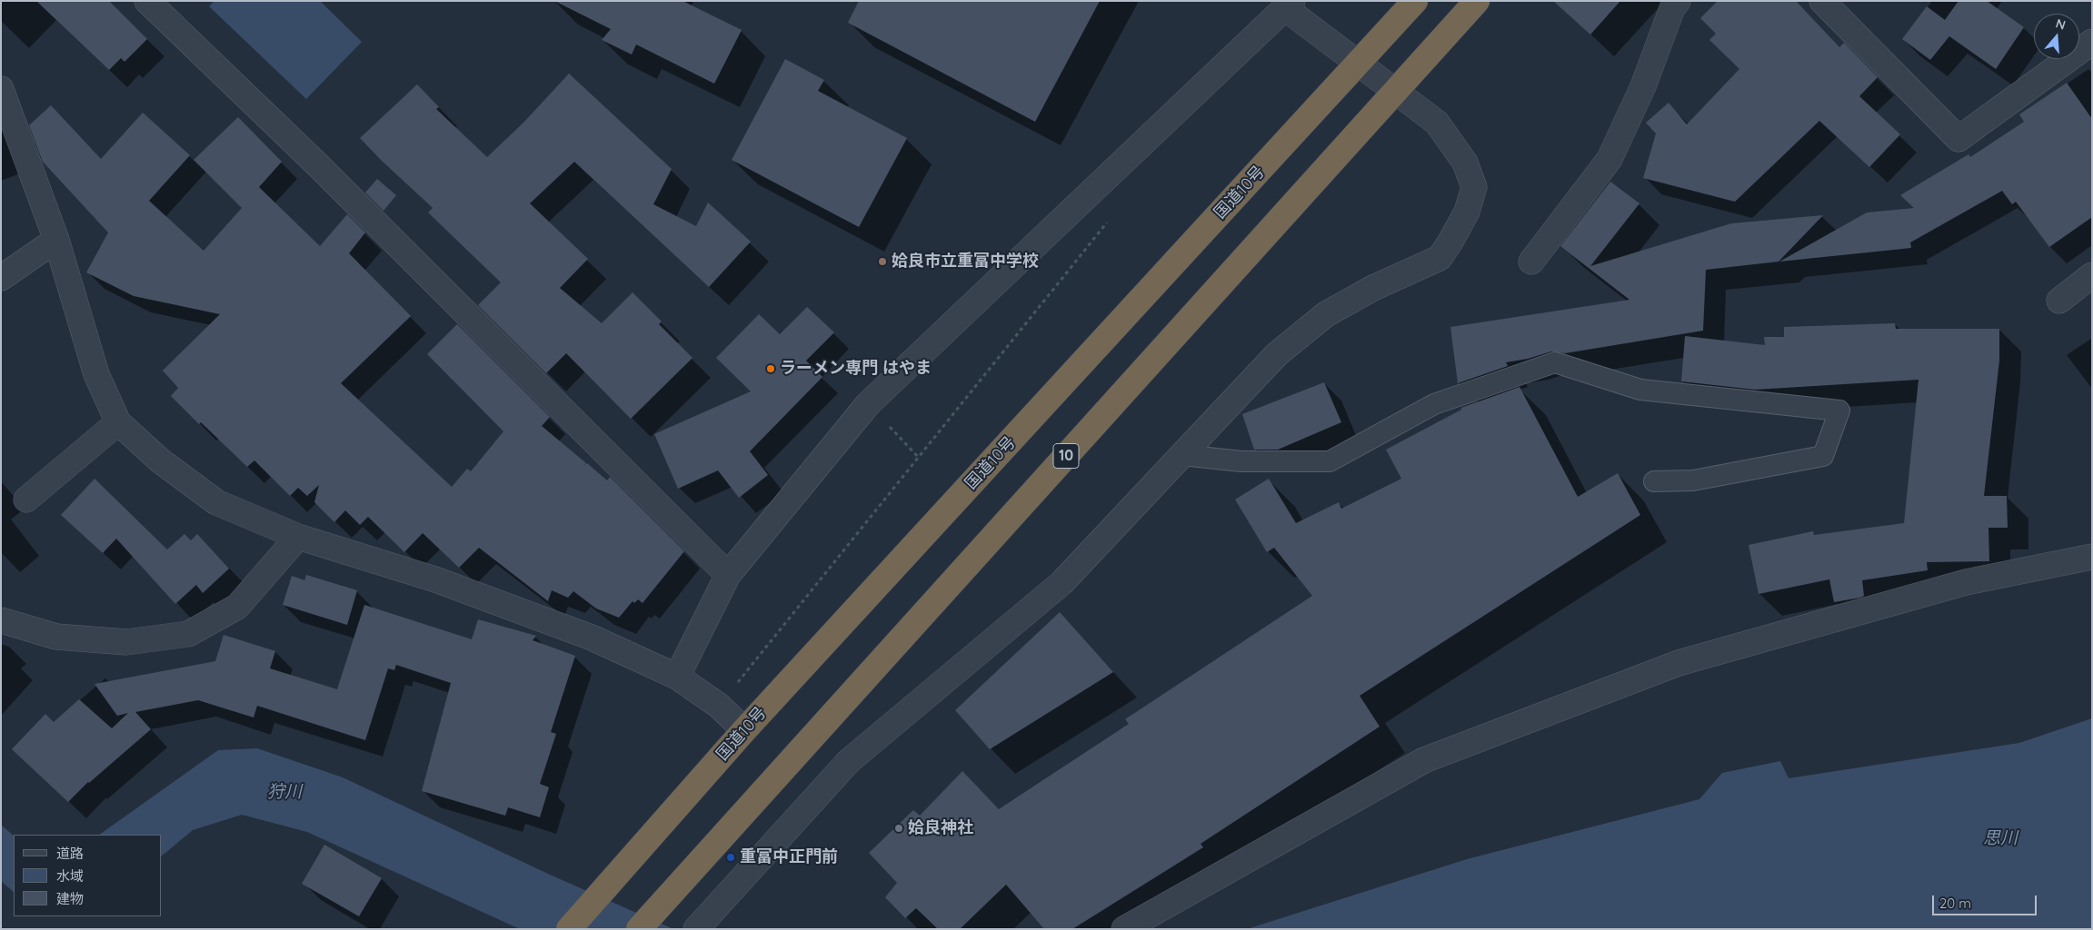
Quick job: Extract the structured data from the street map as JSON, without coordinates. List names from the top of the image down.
{
  "streets": {
    "highway": ["国道10号", "10"]
  },
  "water": ["狩川", "思川"],
  "places": [
    "姶良市立重富中学校",
    "ラーメン専門 はやま",
    "姶良神社",
    "重富中正門前"
  ],
  "legend": ["道路", "水域", "建物"],
  "scale_bar": "20 m",
  "north": "top"
}
